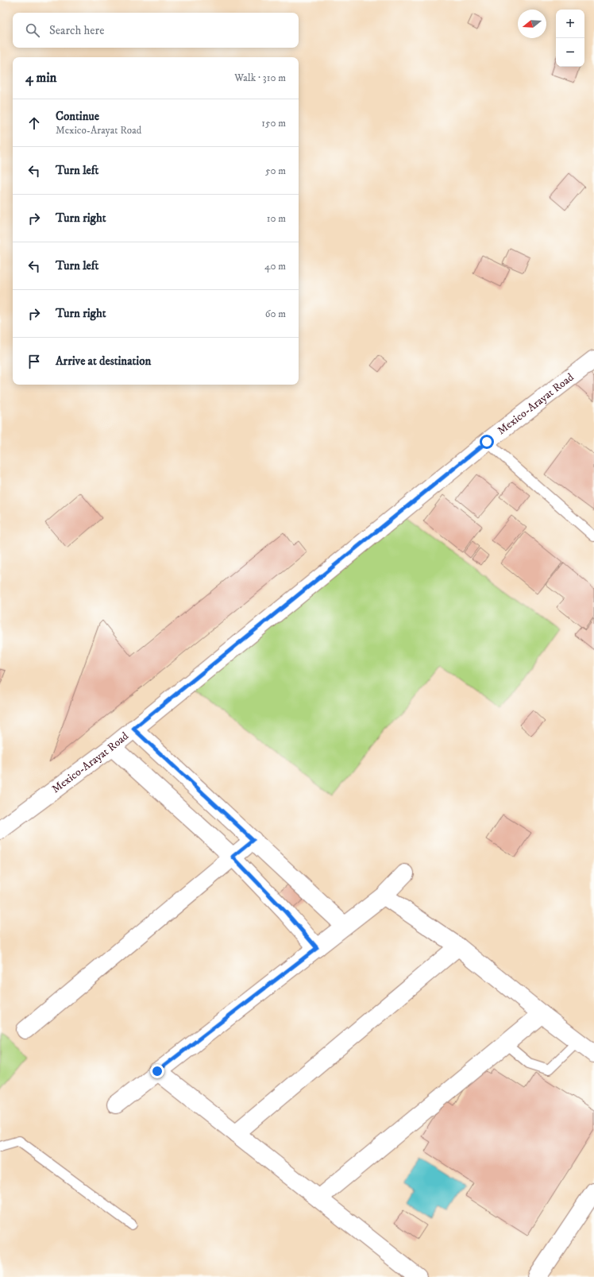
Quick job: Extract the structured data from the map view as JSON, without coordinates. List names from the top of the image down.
{
  "streets": {
    "street": ["Mexico-Arayat Road"]
  },
  "north": "left",
  "page": {
    "map_buttons": ["+", "−"],
    "search": "Search here",
    "heading": ["4 min", "Walk · 310 m"],
    "list": [
      ["Continue", "Mexico-Arayat Road", "150 m"],
      ["Turn left", "50 m"],
      ["Turn right", "10 m"],
      ["Turn left", "40 m"],
      ["Turn right", "60 m"],
      "Arrive at destination"
    ]
  }
}
